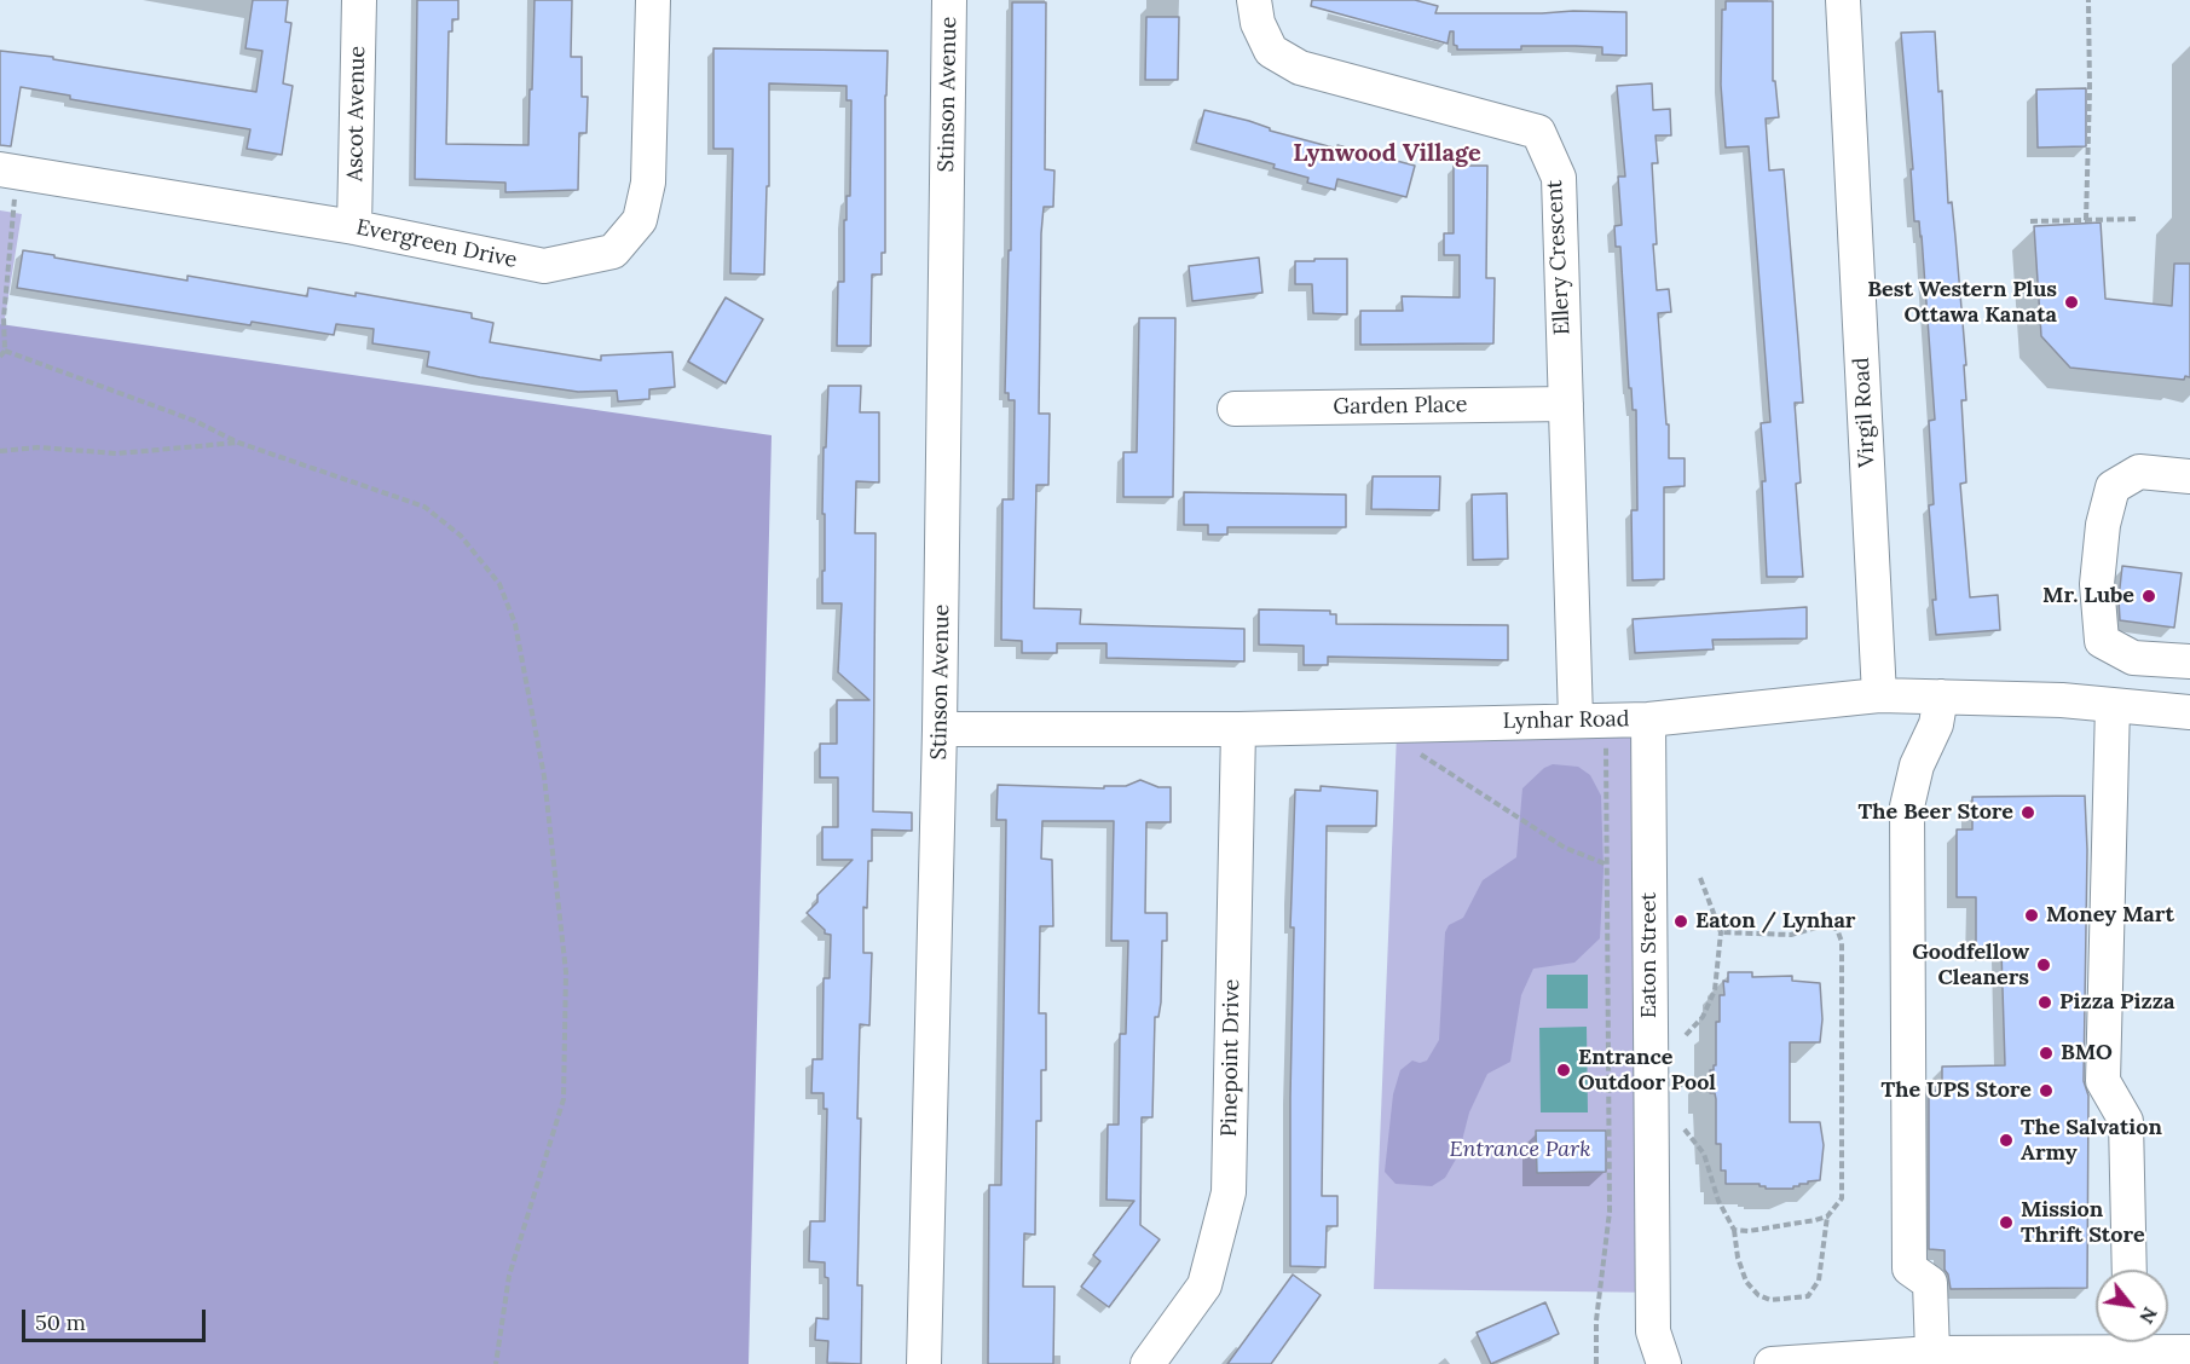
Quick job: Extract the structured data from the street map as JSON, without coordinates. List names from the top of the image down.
{
  "streets": {
    "street": [
      "Stinson Avenue",
      "Ascot Avenue",
      "Evergreen Drive",
      "Ellery Crescent",
      "Garden Place",
      "Virgil Road",
      "Lynhar Road",
      "Eaton Street",
      "Pinepoint Drive"
    ]
  },
  "crossings": [
    ["Stinson Avenue", "Lynhar Road"],
    ["Ascot Avenue", "Evergreen Drive"],
    ["Ellery Crescent", "Garden Place"],
    ["Ellery Crescent", "Lynhar Road"],
    ["Virgil Road", "Lynhar Road"],
    ["Lynhar Road", "Eaton Street"],
    ["Lynhar Road", "Pinepoint Drive"]
  ],
  "districts": ["Lynwood Village"],
  "parks": ["Entrance Park"],
  "places": [
    "Best Western Plus Ottawa Kanata",
    "Mr. Lube",
    "The Beer Store",
    "Money Mart",
    "Eaton / Lynhar",
    "Goodfellow Cleaners",
    "Pizza Pizza",
    "BMO",
    "Entrance Outdoor Pool",
    "The UPS Store",
    "The Salvation Army",
    "Mission Thrift Store"
  ],
  "scale_bar": "50 m",
  "north": "bottom right"
}
